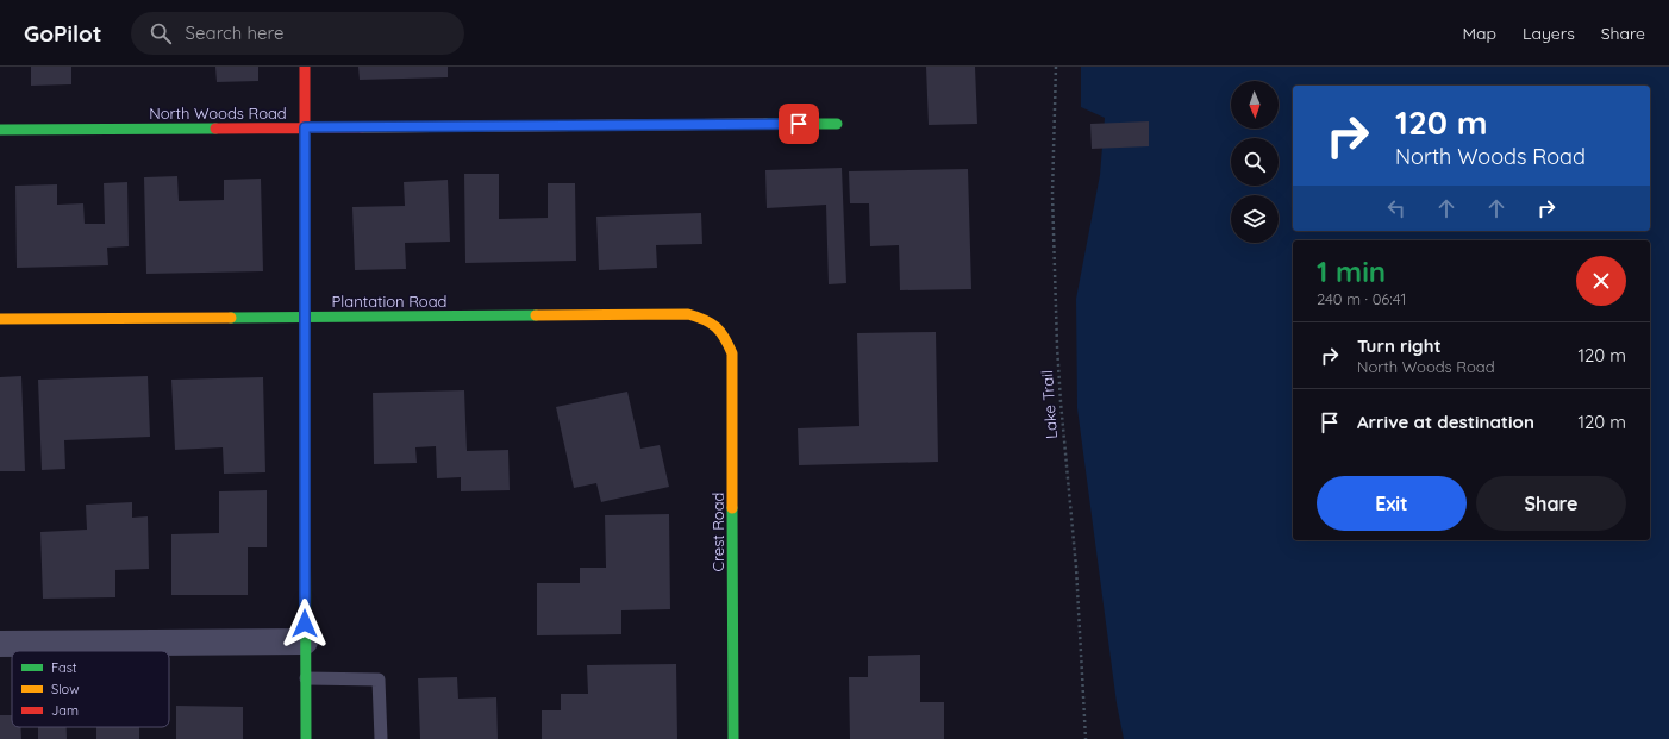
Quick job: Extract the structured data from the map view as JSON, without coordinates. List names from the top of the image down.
{
  "streets": {
    "street": ["North Woods Road", "Plantation Road", "Crest Road"],
    "path": ["Lake Trail"]
  },
  "crossings": [
    ["Plantation Road", "Crest Road"]
  ],
  "legend": ["Fast", "Slow", "Jam"],
  "north": "bottom",
  "page": {
    "header": "GoPilot",
    "search": "Search here",
    "nav": ["Map", "Layers", "Share"],
    "turn": ["120 m", "North Woods Road"],
    "heading": ["1 min", "240 m · 06:41"],
    "list": [
      {
        "name": "Turn right",
        "note": "North Woods Road",
        "value": "120 m"
      },
      {
        "name": "Arrive at destination",
        "value": "120 m"
      }
    ],
    "buttons": ["Exit", "Share"]
  }
}
